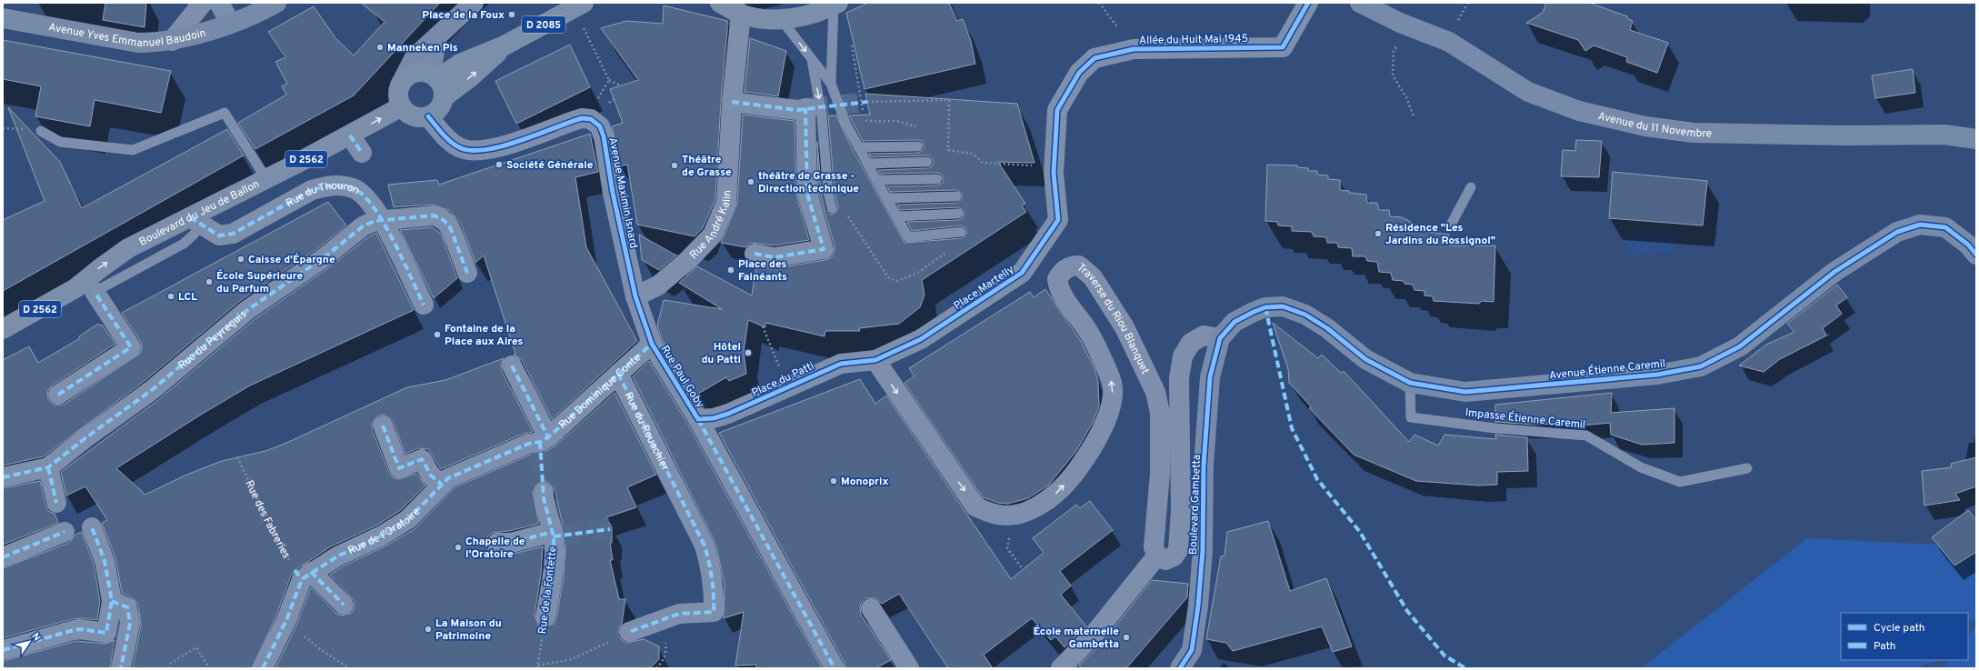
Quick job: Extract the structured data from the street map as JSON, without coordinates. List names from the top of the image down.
{
  "streets": {
    "main road": ["D 2085", "D 2562", "Boulevard du Jeu de Ballon"],
    "street": [
      "Avenue Yves Emmanuel Baudoin",
      "Allée du Huit Mai 1945",
      "Avenue du 11 Novembre",
      "Avenue Maximin Isnard",
      "Rue du Thouron",
      "Rue André Kalin",
      "Place Martelly",
      "Traverse du Riou Blanquet",
      "Rue du Peyreguis",
      "Avenue Étienne Caremil",
      "Rue Paul Goby",
      "Place du Patti",
      "Rue Dominique Conte",
      "Rue du Rouachier",
      "Boulevard Gambetta",
      "Rue de l'Oratoire",
      "Rue de la Fontette"
    ],
    "lane": ["Impasse Étienne Caremil"],
    "path": ["Rue des Fabreries"]
  },
  "crossings": [
    ["D 2085", "Boulevard du Jeu de Ballon"],
    ["Allée du Huit Mai 1945", "Place Martelly"],
    ["Avenue Maximin Isnard", "Rue André Kalin"],
    ["Avenue Maximin Isnard", "Rue Paul Goby"],
    ["Avenue Maximin Isnard", "Rue Dominique Conte"],
    ["Rue du Thouron", "Boulevard du Jeu de Ballon"],
    ["Rue du Thouron", "Rue du Peyreguis"],
    ["Place Martelly", "Traverse du Riou Blanquet"],
    ["Place Martelly", "Place du Patti"],
    ["Traverse du Riou Blanquet", "Place du Patti"],
    ["Avenue Étienne Caremil", "Impasse Étienne Caremil"],
    ["Avenue Étienne Caremil", "Boulevard Gambetta"],
    ["Rue Paul Goby", "Place du Patti"],
    ["Rue Paul Goby", "Rue Dominique Conte"],
    ["Rue Dominique Conte", "Rue du Rouachier"],
    ["Rue Dominique Conte", "Rue de l'Oratoire"],
    ["Rue des Fabreries", "Rue de l'Oratoire"]
  ],
  "one_way": ["Boulevard du Jeu de Ballon"],
  "places": [
    "Place de la Foux",
    "Manneken Pis",
    "Société Générale",
    "Théâtre de Grasse",
    "théâtre de Grasse - Direction technique",
    "Résidence \"Les Jardins du Rossignol\"",
    "Caisse d'Épargne",
    "Place des Fainéants",
    "École Supérieure du Parfum",
    "LCL",
    "Fontaine de la Place aux Aires",
    "Hôtel du Patti",
    "Monoprix",
    "Chapelle de l'Oratoire",
    "La Maison du Patrimoine",
    "École maternelle Gambetta"
  ],
  "legend": ["Cycle path", "Path"],
  "north": "top right"
}
